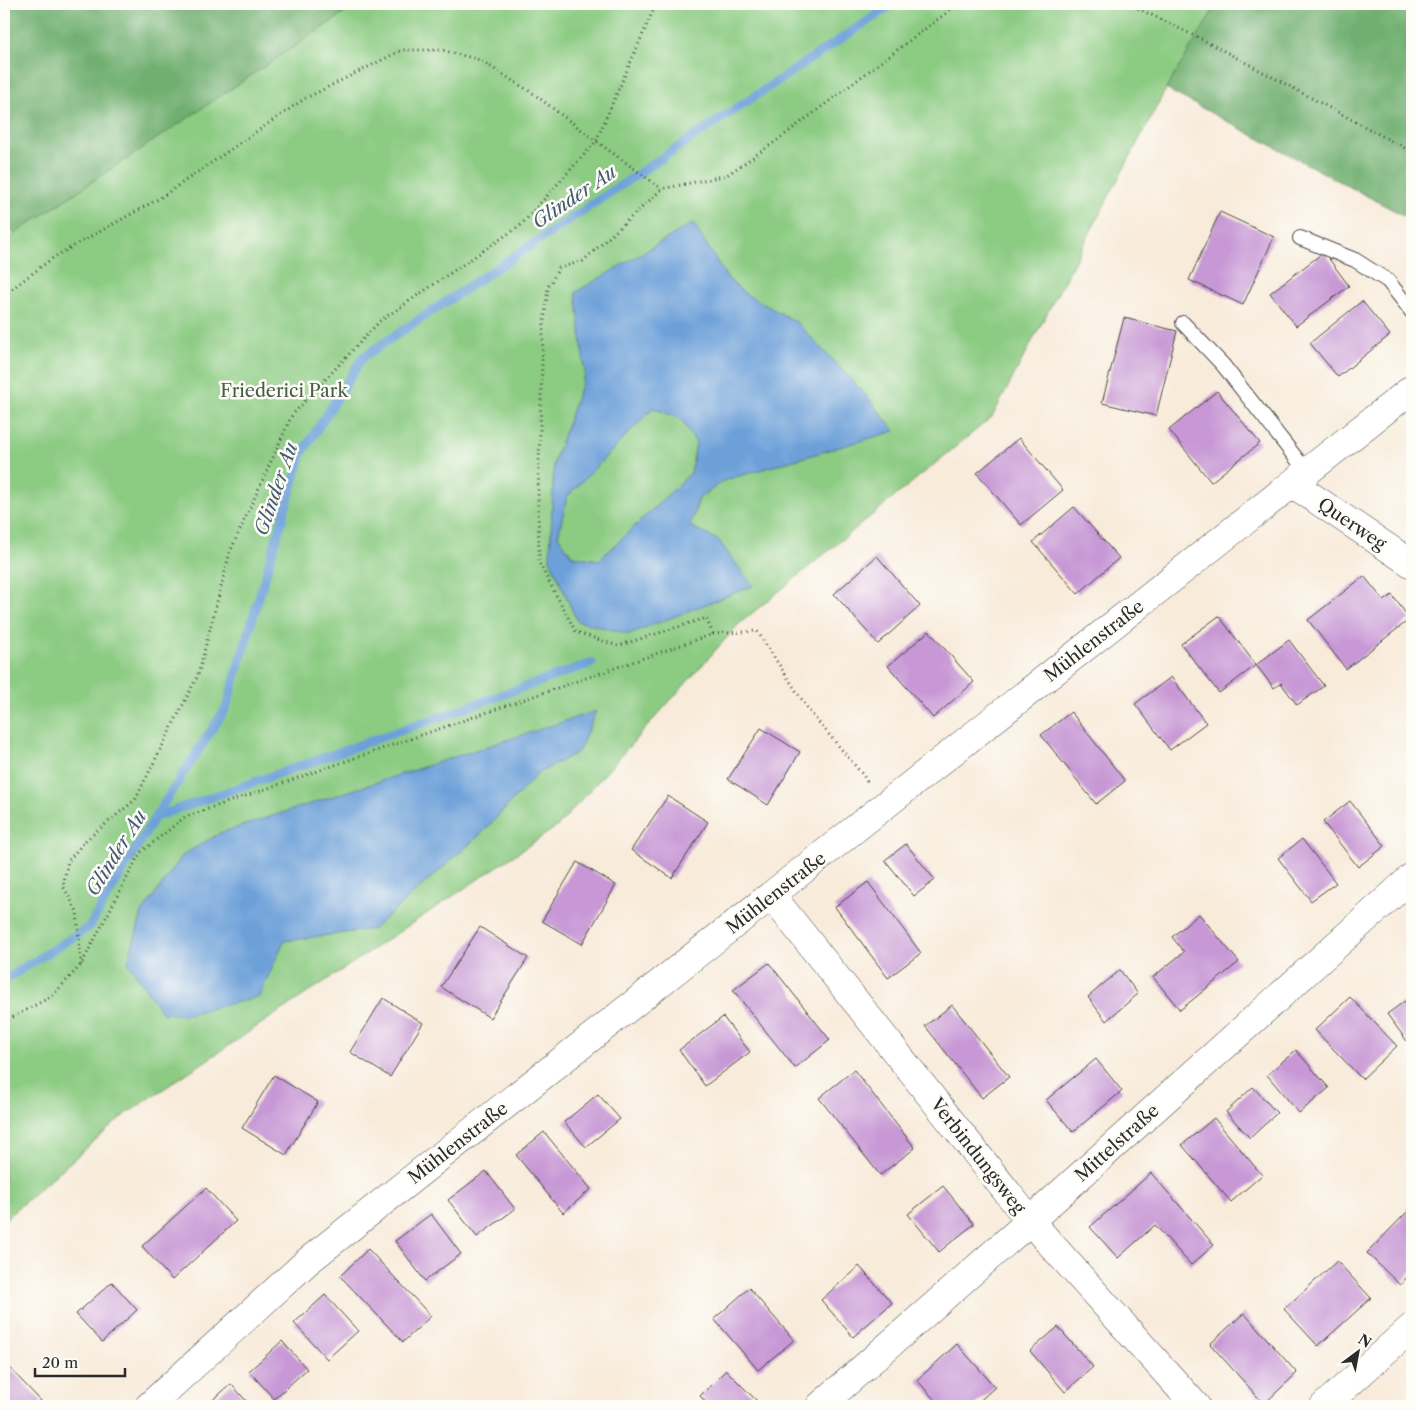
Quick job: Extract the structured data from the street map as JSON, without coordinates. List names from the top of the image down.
{
  "streets": {
    "street": [
      "Querweg",
      "Mühlenstraße",
      "Mittelstraße",
      "Verbindungsweg"
    ]
  },
  "crossings": [
    ["Querweg", "Mühlenstraße"],
    ["Mühlenstraße", "Verbindungsweg"],
    ["Mittelstraße", "Verbindungsweg"]
  ],
  "water": ["Glinder Au"],
  "parks": ["Friederici Park"],
  "scale_bar": "20 m",
  "north": "top right"
}
